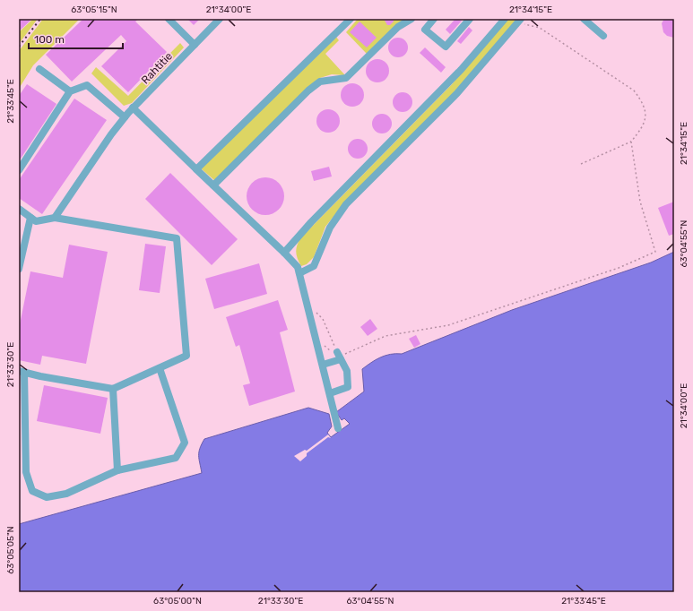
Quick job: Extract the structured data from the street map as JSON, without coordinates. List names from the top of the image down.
{
  "streets": {
    "street": ["Rahtitie"]
  },
  "scale_bar": "100 m",
  "coordinates": [
    "63°05'15\"N",
    "21°34'00\"E",
    "21°34'15\"E",
    "21°33'45\"E",
    "63°04'55\"N",
    "21°33'30\"E",
    "63°05'05\"N",
    "63°05'00\"N"
  ]
}
